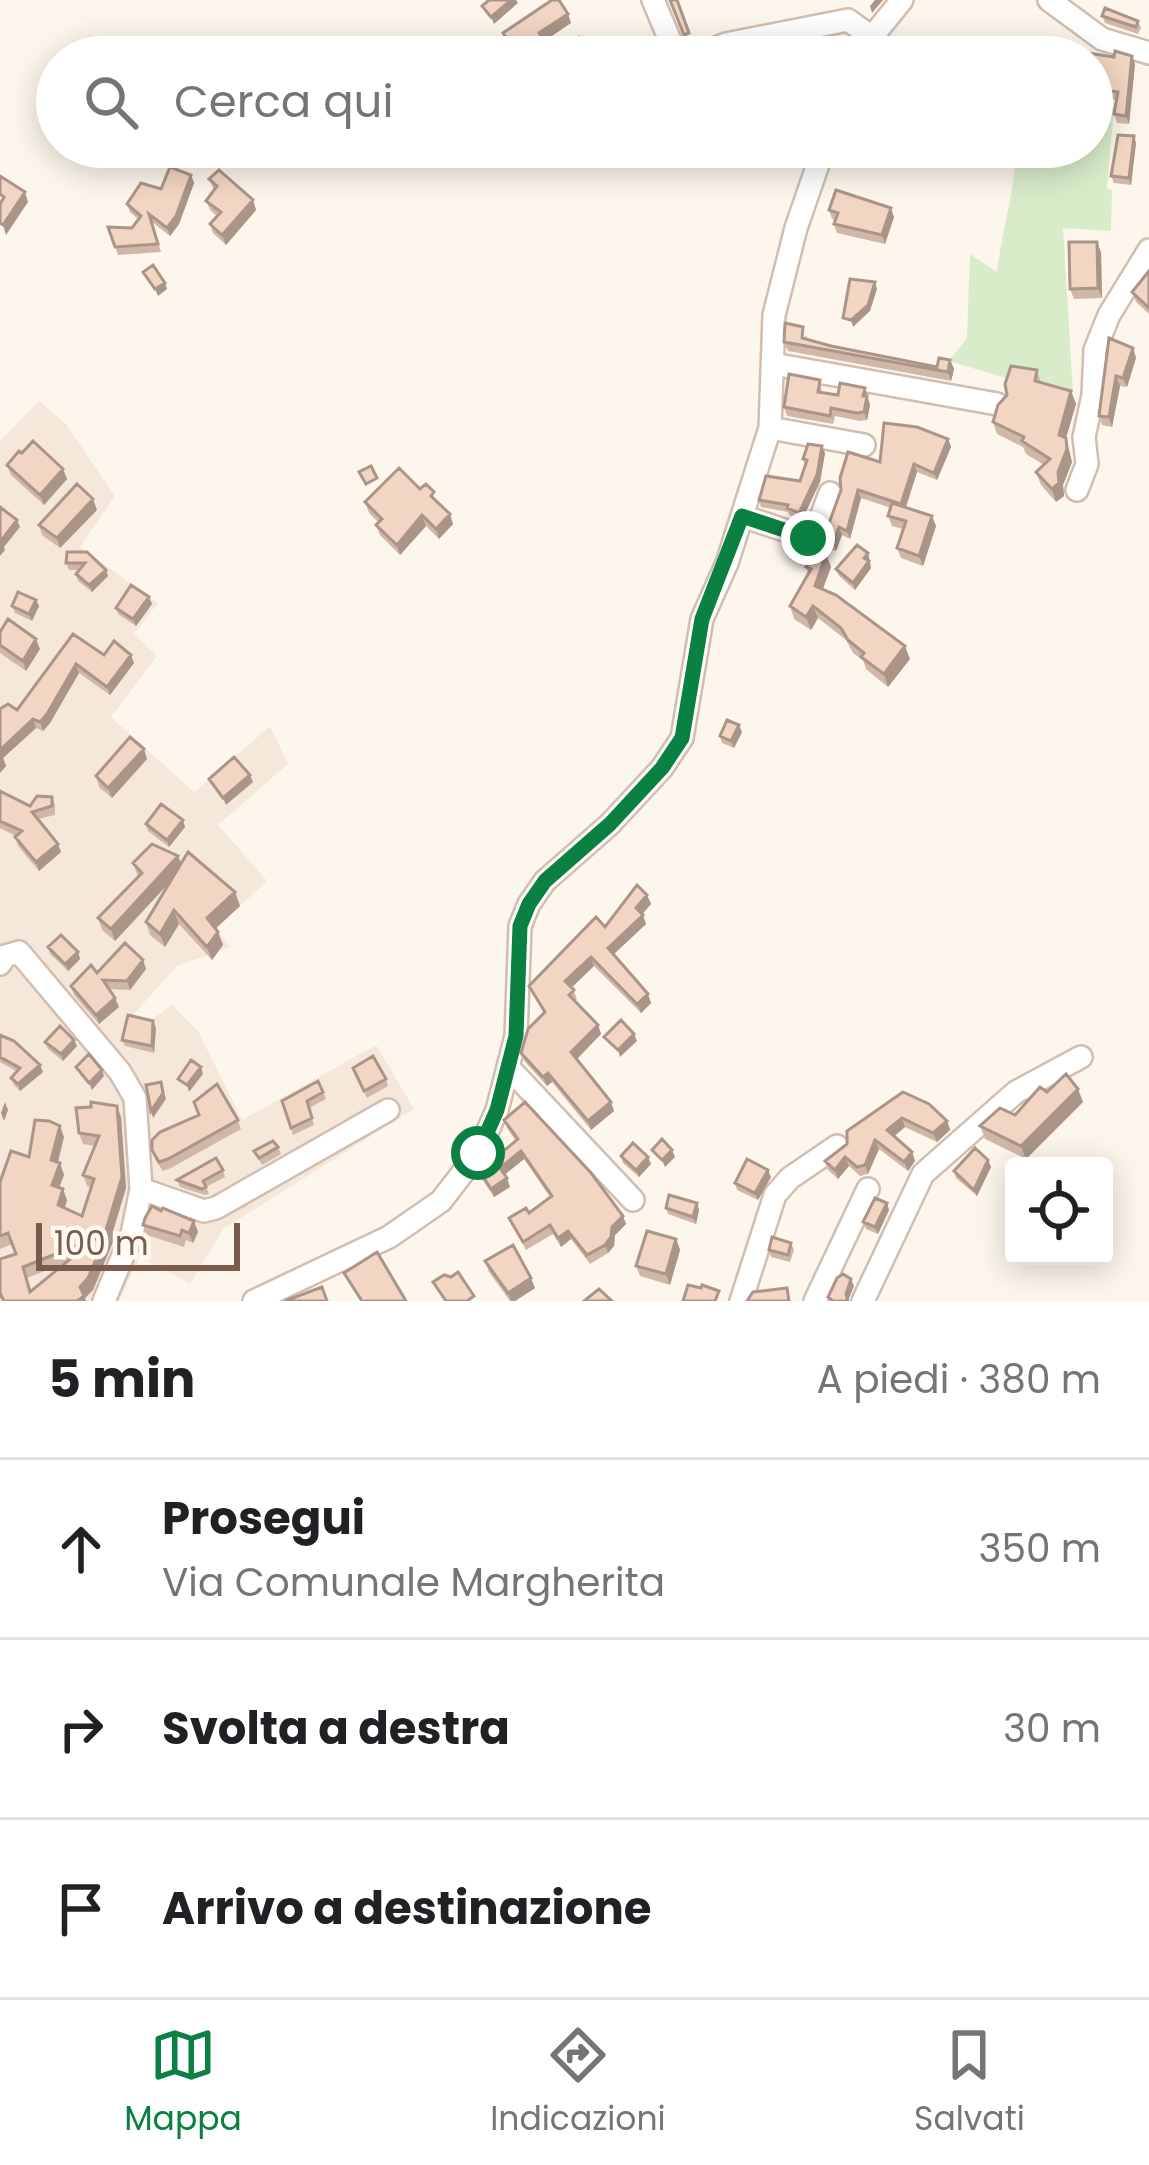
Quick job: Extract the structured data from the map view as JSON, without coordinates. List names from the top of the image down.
{
  "scale_bar": "100 m",
  "page": {
    "search": "Cerca qui",
    "scale": "100 m",
    "heading": ["5 min", "A piedi · 380 m"],
    "list": [
      ["Prosegui", "Via Comunale Margherita", "350 m"],
      ["Svolta a destra", "30 m"],
      "Arrivo a destinazione"
    ],
    "nav": ["Mappa", "Indicazioni", "Salvati"]
  }
}
